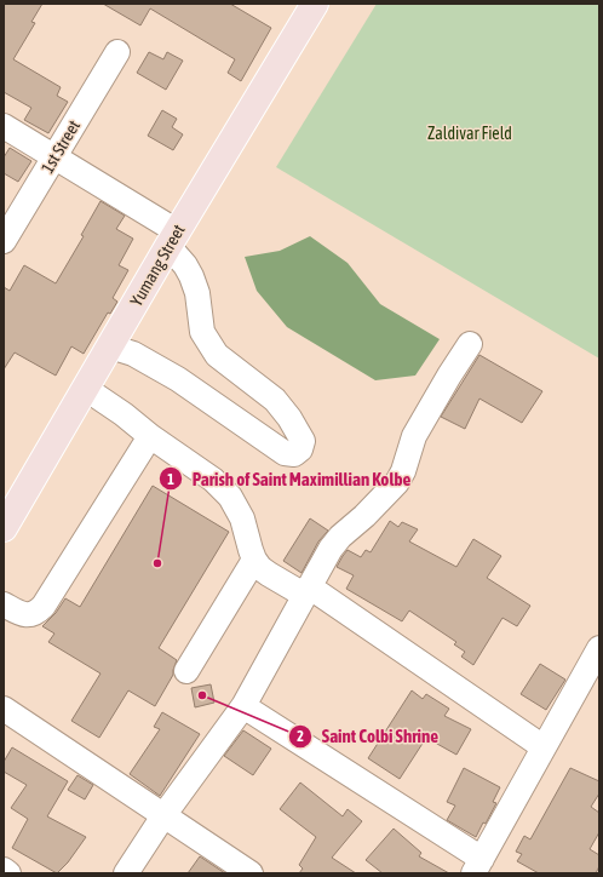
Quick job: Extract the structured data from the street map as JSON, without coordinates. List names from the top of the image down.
{
  "streets": {
    "main road": ["Yumang Street"],
    "street": ["1st Street"]
  },
  "parks": ["Zaldivar Field"],
  "places": ["Parish of Saint Maximillian Kolbe", "Saint Colbi Shrine"]
}
